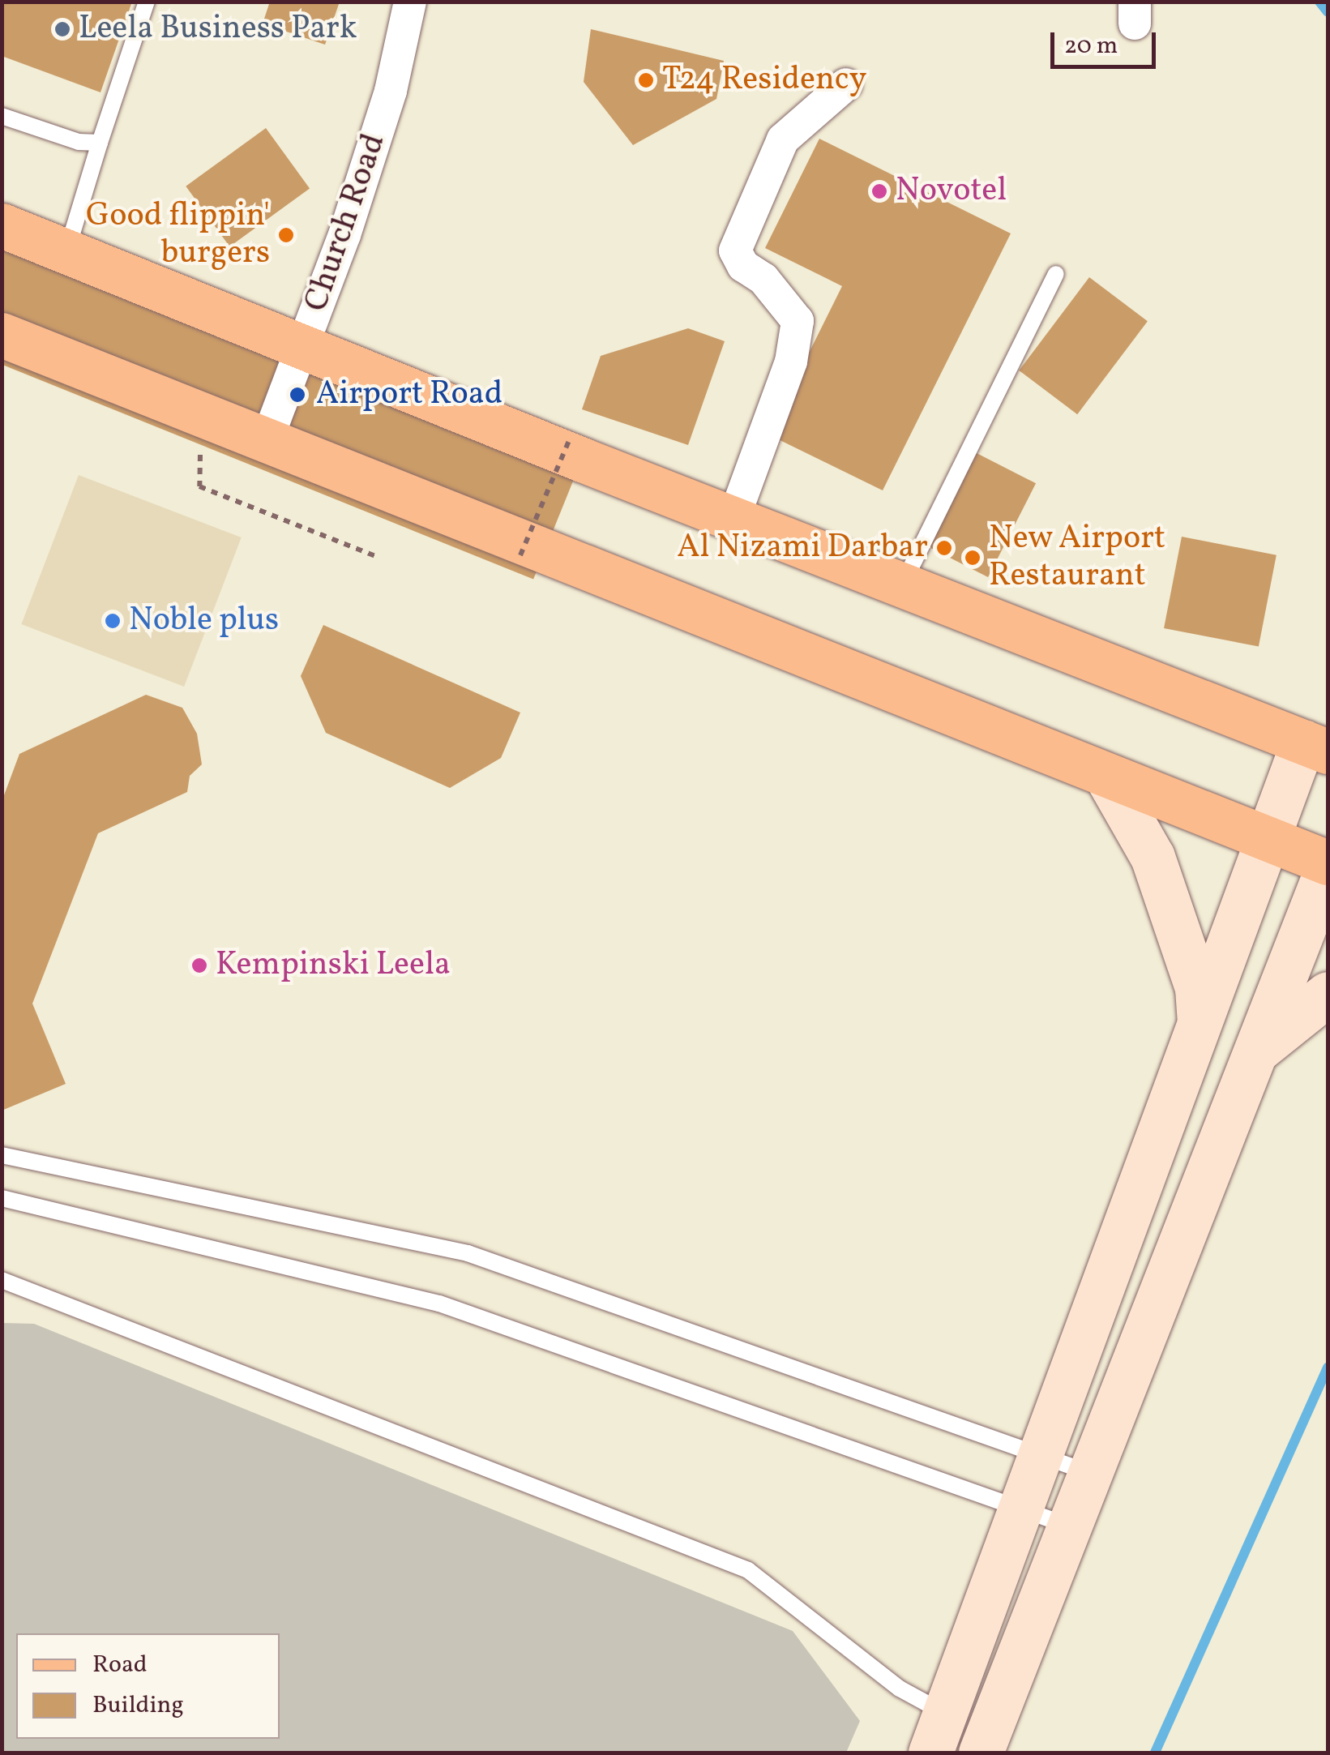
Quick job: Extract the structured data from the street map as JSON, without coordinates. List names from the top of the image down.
{
  "streets": {
    "street": ["Church Road"]
  },
  "places": [
    "Leela Business Park",
    "T24 Residency",
    "Novotel",
    "Good flippin' burgers",
    "Airport Road",
    "Al Nizami Darbar",
    "New Airport Restaurant",
    "Noble plus",
    "Kempinski Leela"
  ],
  "legend": ["Road", "Building"],
  "scale_bar": "20 m"
}
